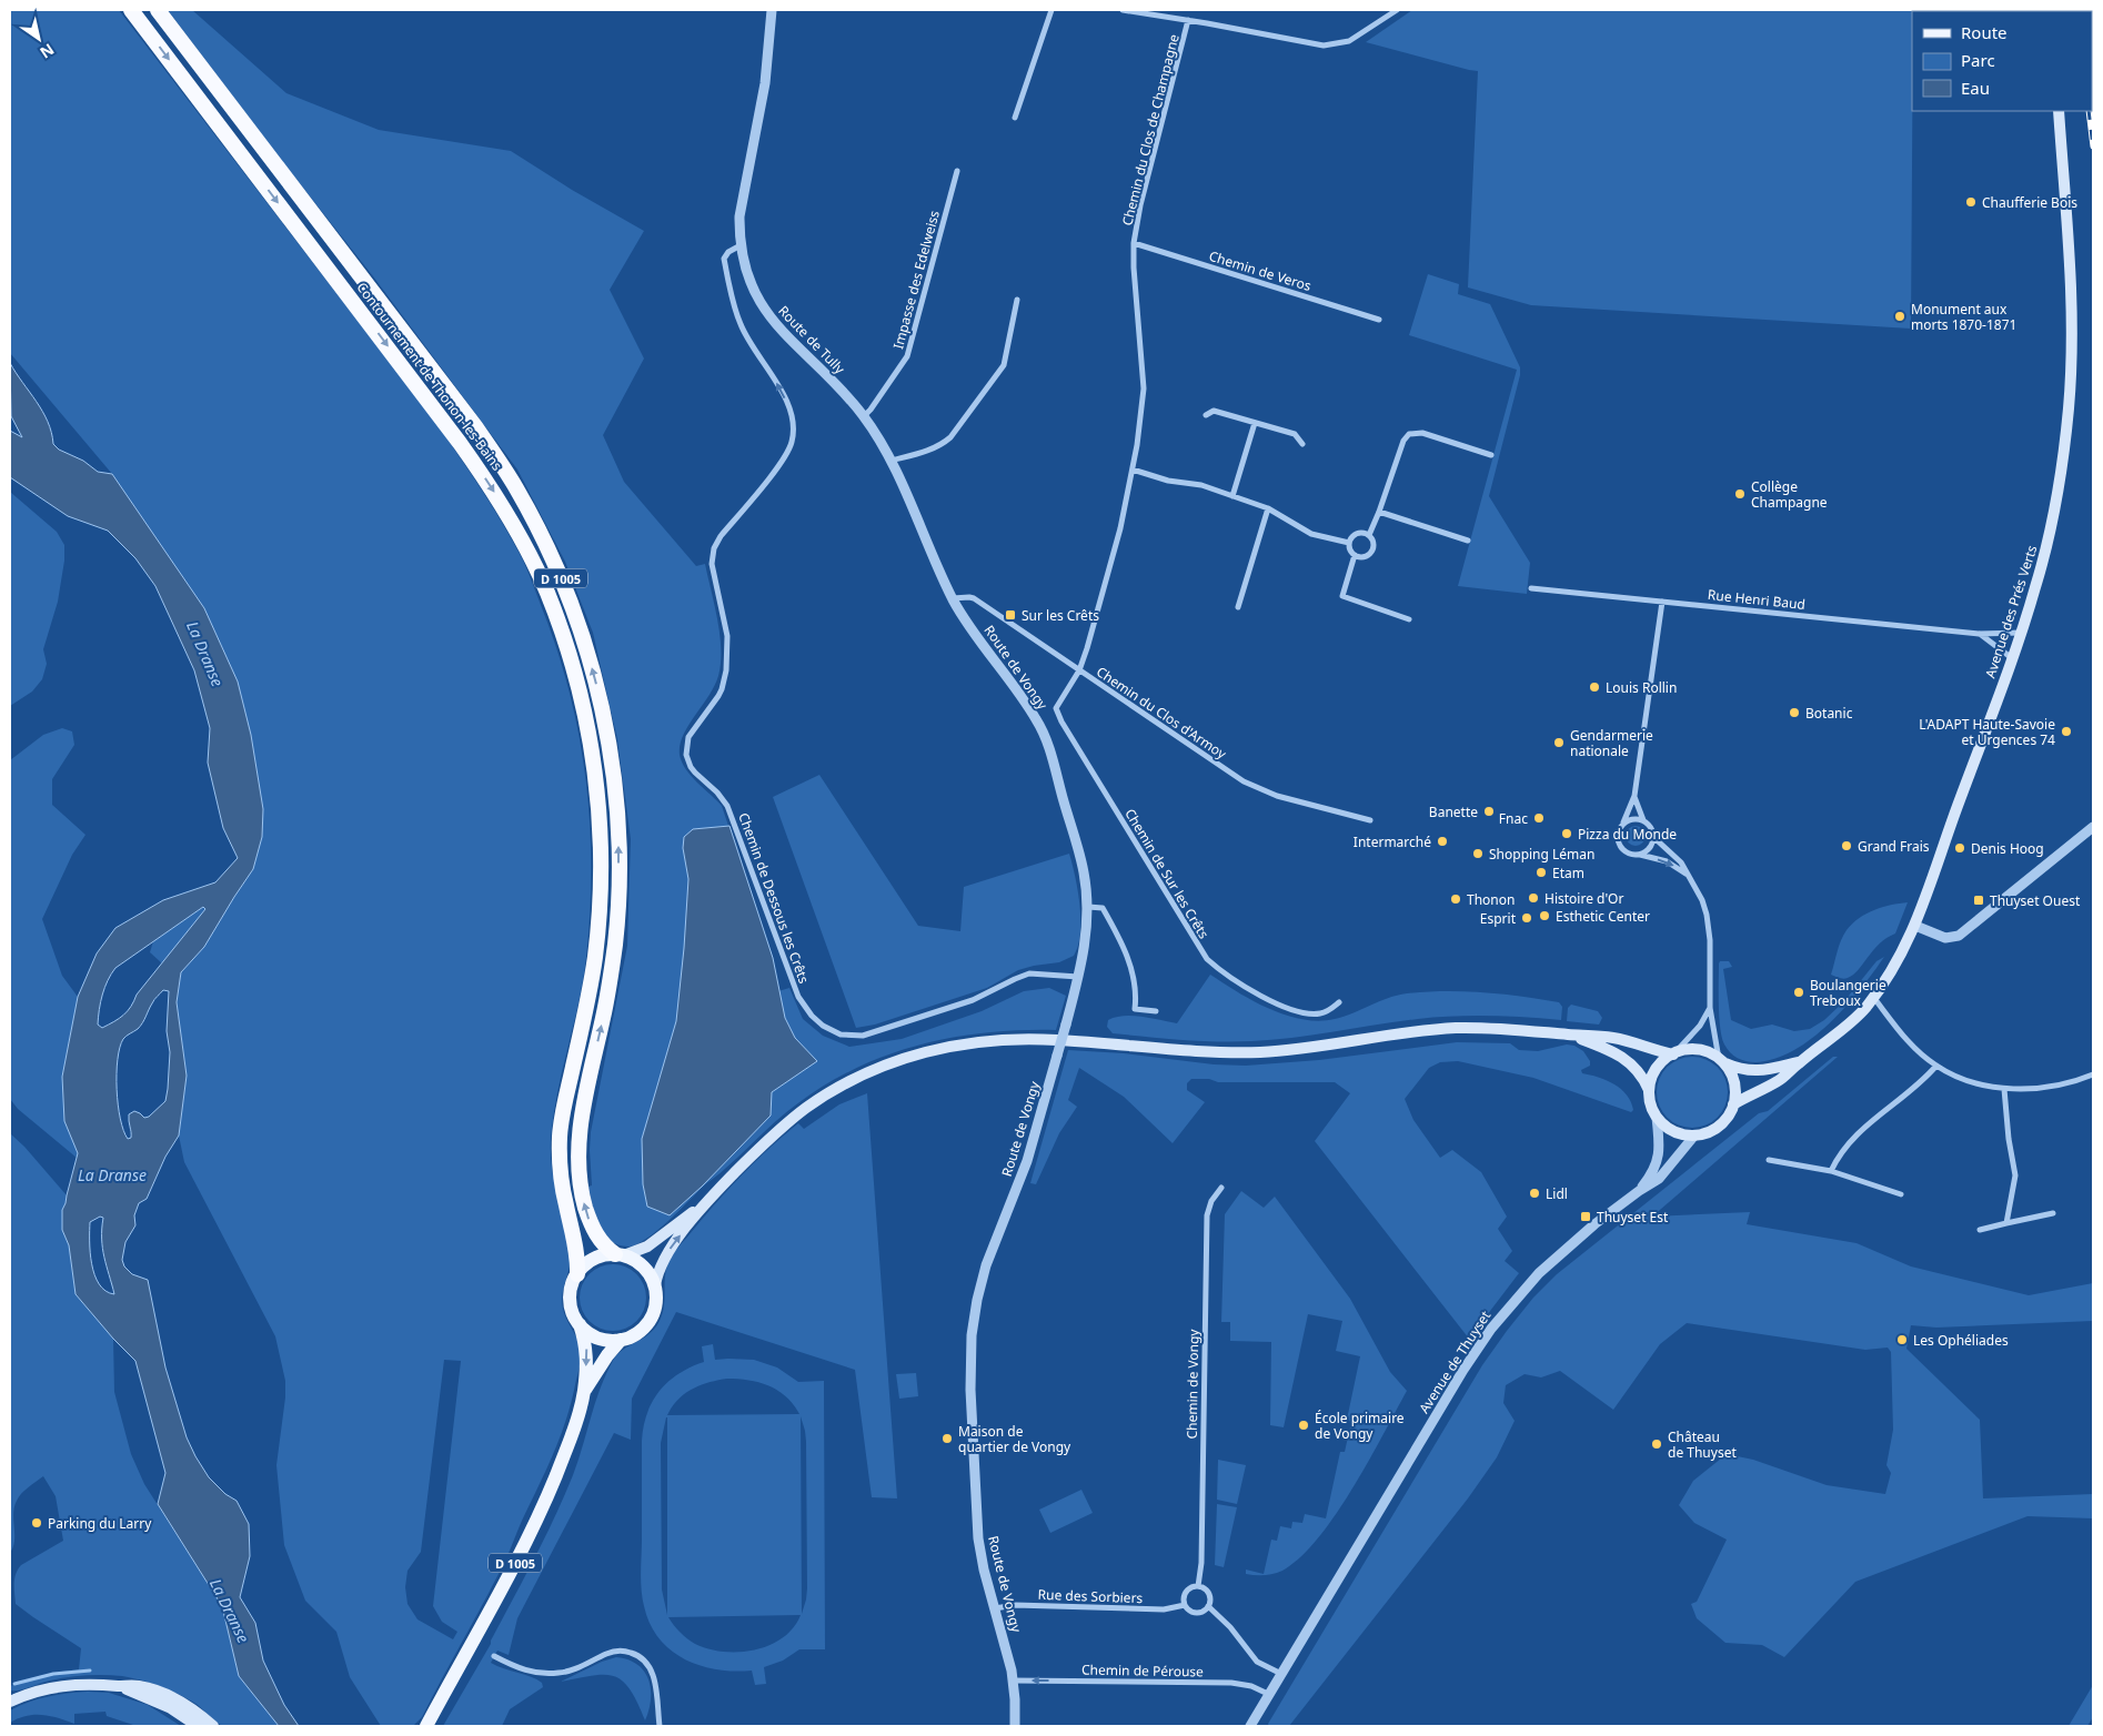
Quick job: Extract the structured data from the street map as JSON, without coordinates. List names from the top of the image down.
{
  "streets": {
    "highway": ["Contournement de Thonon-les-Bains", "D 1005"],
    "main road": ["Avenue des Prés Verts"],
    "street": [
      "Chemin du Clos de Champagne",
      "Chemin de Veros",
      "Impasse des Edelweiss",
      "Route de Tully",
      "Rue Henri Baud",
      "Route de Vongy",
      "Chemin du Clos d'Armoy",
      "Chemin de Sur les Crêts",
      "Chemin de Dessous les Crêts",
      "Avenue de Thuyset",
      "Chemin de Vongy",
      "Rue des Sorbiers",
      "Chemin de Pérouse"
    ]
  },
  "crossings": [
    ["Chemin du Clos de Champagne", "Chemin de Veros"],
    ["Chemin du Clos de Champagne", "Chemin du Clos d'Armoy"],
    ["Chemin du Clos de Champagne", "Chemin de Sur les Crêts"],
    ["Impasse des Edelweiss", "Route de Tully"],
    ["Route de Tully", "Route de Vongy"],
    ["Route de Tully", "Chemin du Clos d'Armoy"],
    ["Route de Tully", "Chemin de Dessous les Crêts"],
    ["Contournement de Thonon-les-Bains", "D 1005"],
    ["Rue Henri Baud", "Avenue des Prés Verts"],
    ["Route de Vongy", "Chemin du Clos d'Armoy"],
    ["Route de Vongy", "Chemin de Dessous les Crêts"],
    ["Route de Vongy", "Rue des Sorbiers"],
    ["Route de Vongy", "Chemin de Pérouse"],
    ["Chemin du Clos d'Armoy", "Chemin de Sur les Crêts"],
    ["Avenue de Thuyset", "Chemin de Pérouse"],
    ["Chemin de Vongy", "Rue des Sorbiers"]
  ],
  "one_way": ["Chemin de Pérouse"],
  "water": ["La Dranse"],
  "places": {
    "other": [
      "Chaufferie Bois",
      "Monument aux morts 1870-1871",
      "Collège Champagne",
      "Louis Rollin",
      "Botanic",
      "L'ADAPT Haute-Savoie et Urgences 74",
      "Gendarmerie nationale",
      "Banette",
      "Fnac",
      "Pizza du Monde",
      "Intermarché",
      "Grand Frais",
      "Denis Hoog",
      "Shopping Léman",
      "Etam",
      "Histoire d'Or",
      "Thonon",
      "Esthetic Center",
      "Esprit",
      "Boulangerie Treboux",
      "Lidl",
      "Les Ophéliades",
      "École primaire de Vongy",
      "Maison de quartier de Vongy",
      "Château de Thuyset",
      "Parking du Larry"
    ],
    "transit": ["Sur les Crêts", "Thuyset Ouest", "Thuyset Est"]
  },
  "legend": ["Route", "Parc", "Eau"],
  "north": "bottom right"
}
